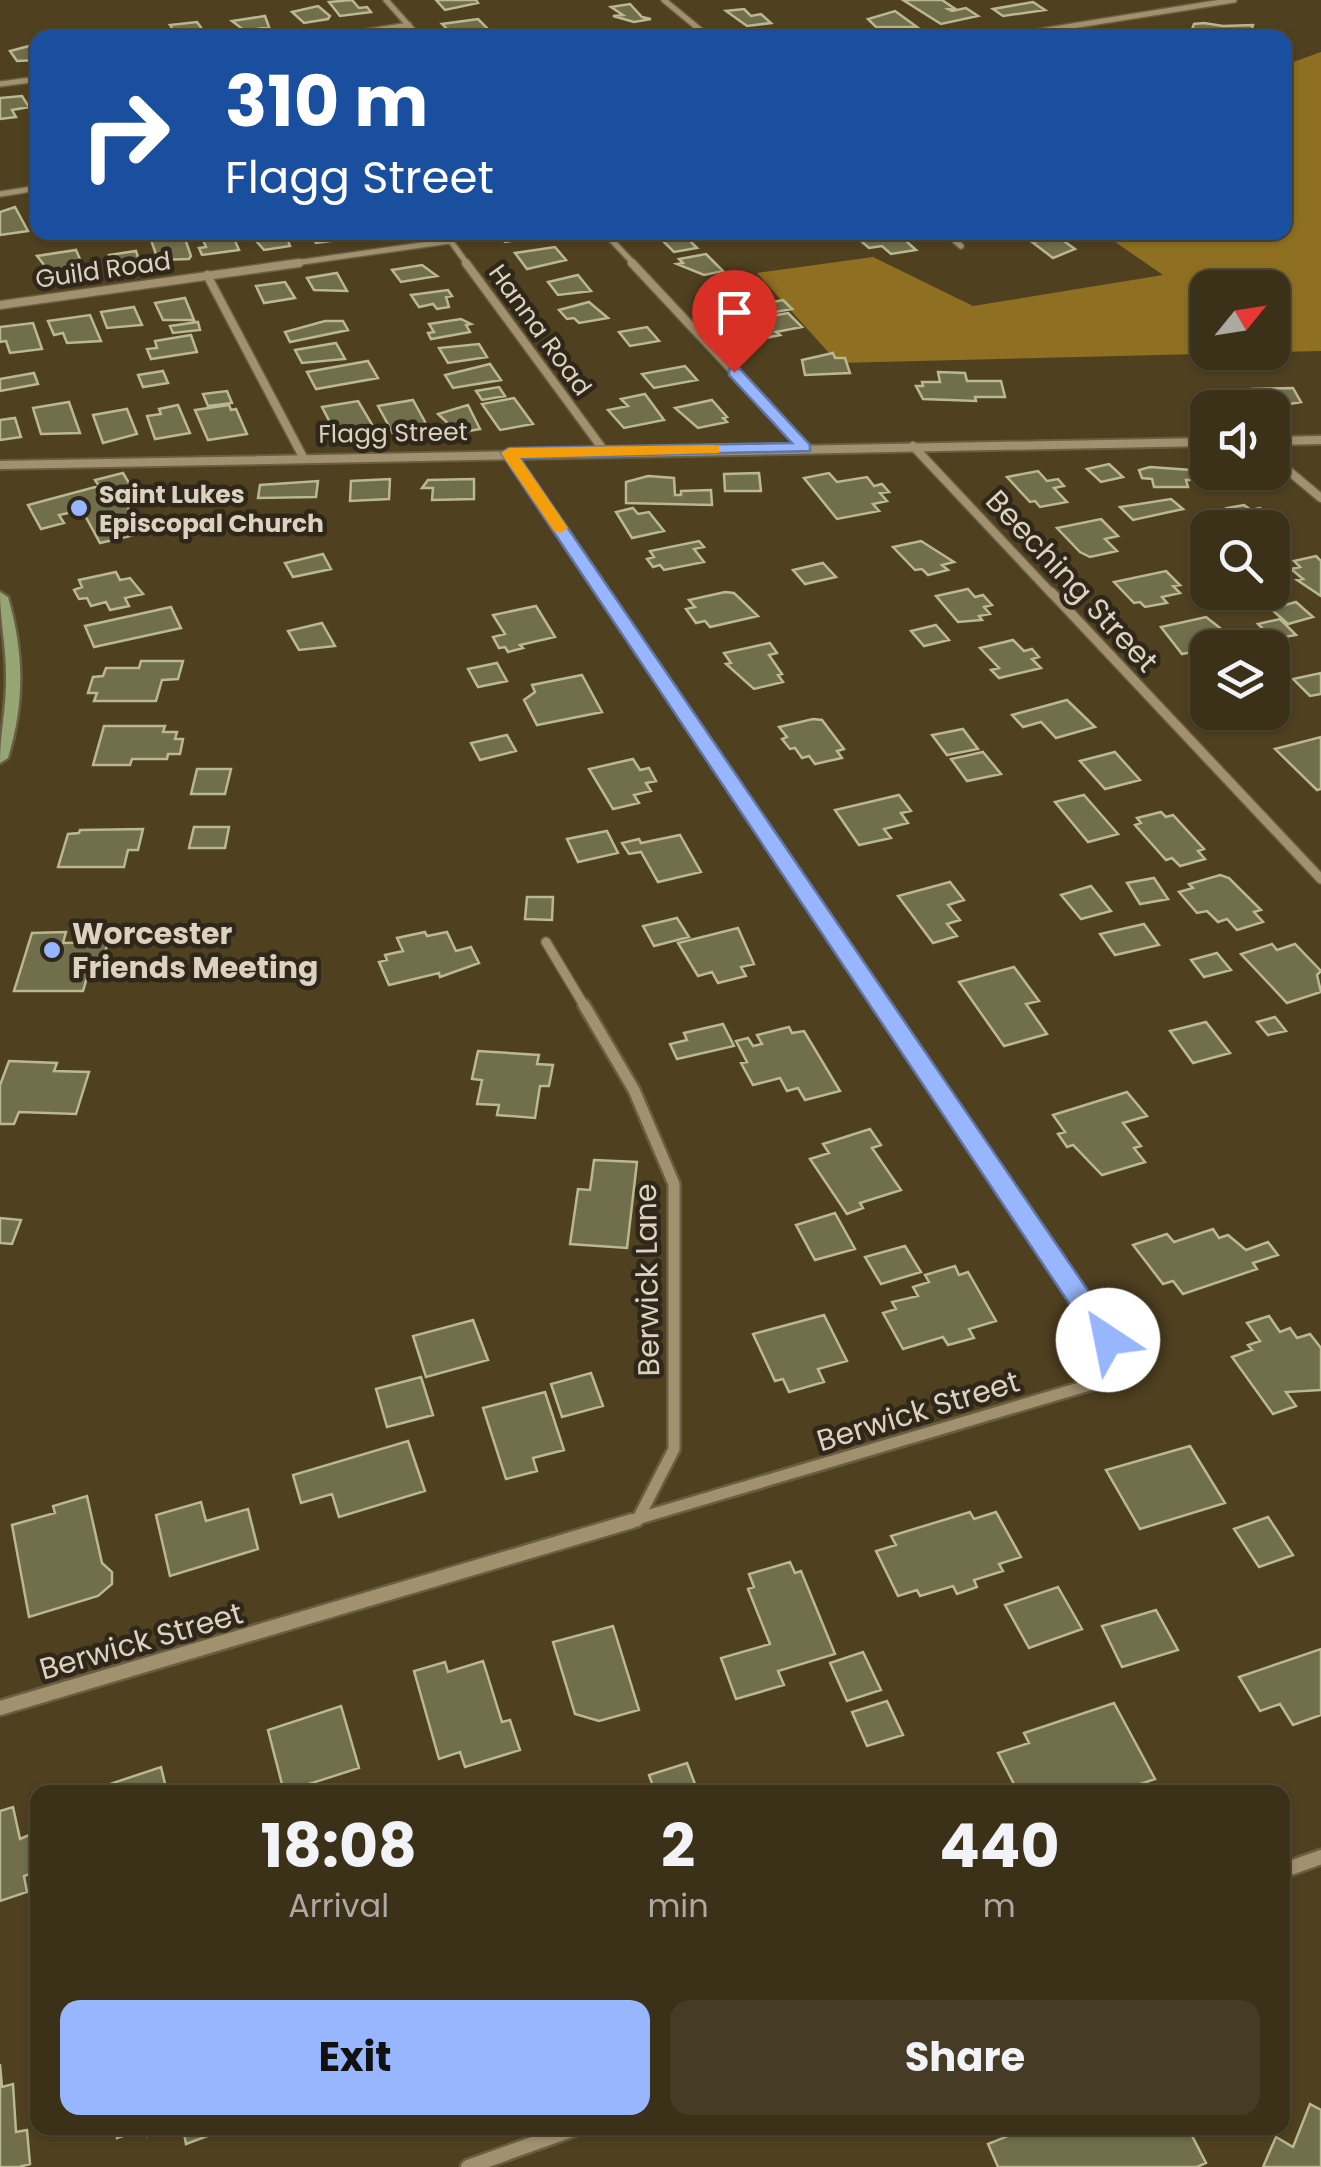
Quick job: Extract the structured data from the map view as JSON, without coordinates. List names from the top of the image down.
{
  "streets": {
    "street": [
      "Guild Road",
      "Hanna Road",
      "Flagg Street",
      "Beeching Street",
      "Berwick Lane",
      "Berwick Street"
    ]
  },
  "crossings": [
    ["Guild Road", "Hanna Road"],
    ["Hanna Road", "Flagg Street"],
    ["Flagg Street", "Beeching Street"],
    ["Flagg Street", "Berwick Street"],
    ["Berwick Lane", "Berwick Street"]
  ],
  "places": ["Saint Lukes Episcopal Church", "Worcester Friends Meeting"],
  "north": "top right",
  "page": {
    "turn": ["310 m", "Flagg Street"],
    "eta": [
      "18:08",
      "Arrival",
      "2",
      "min",
      "440",
      "m"
    ],
    "buttons": ["Exit", "Share"]
  }
}
